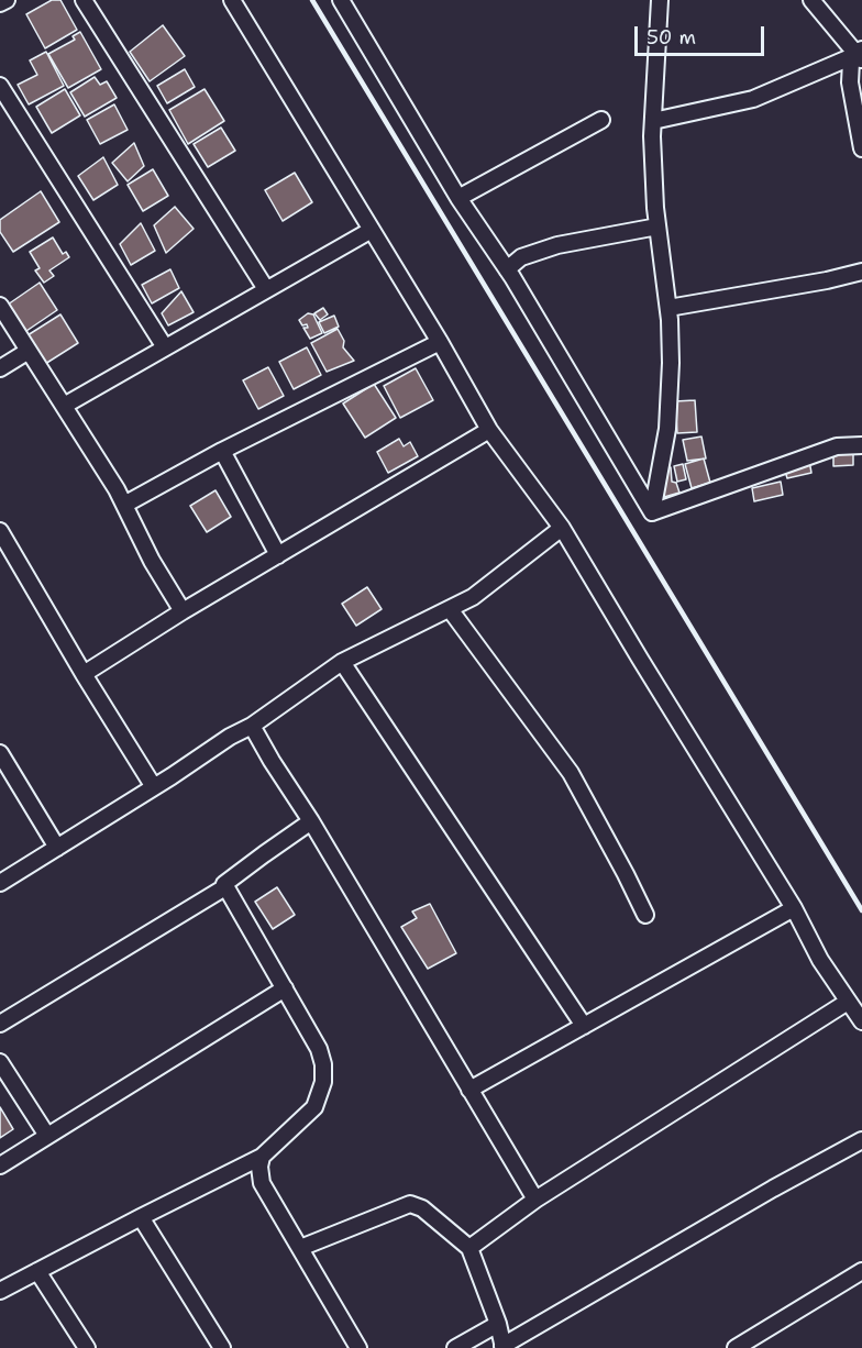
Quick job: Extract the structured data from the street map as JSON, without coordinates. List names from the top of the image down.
{
  "scale_bar": "50 m"
}
